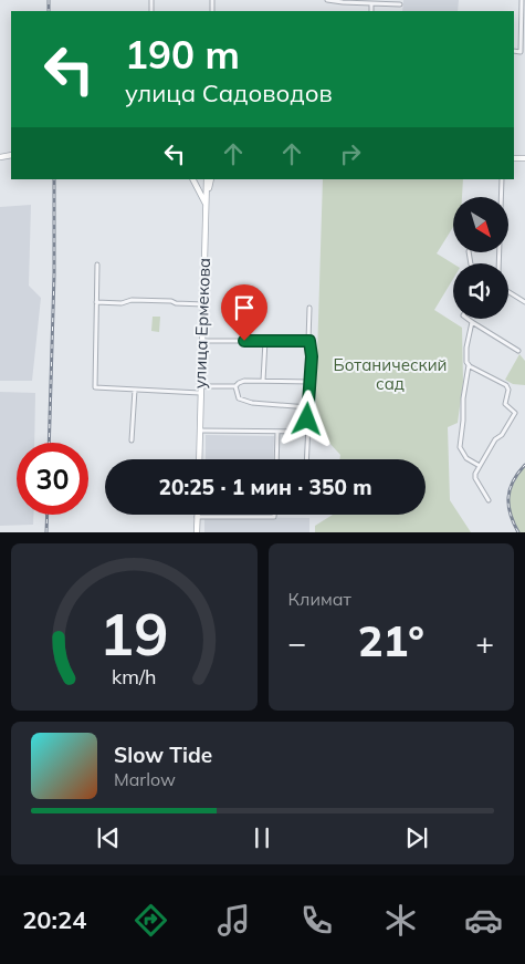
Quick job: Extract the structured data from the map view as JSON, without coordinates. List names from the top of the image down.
{
  "streets": {
    "main road": ["улица Ермекова"]
  },
  "parks": ["Ботанический сад"],
  "north": "bottom right",
  "page": {
    "turn": ["190 m", "улица Садоводов"],
    "limit": "30",
    "trip": "20:25 · 1 мин · 350 m",
    "tile": "Климат",
    "heat": ["−", "21°", "+"],
    "song": ["Slow Tide", "Marlow"],
    "tabs": "20:24",
    "gauge": ["19", "km/h"]
  }
}
